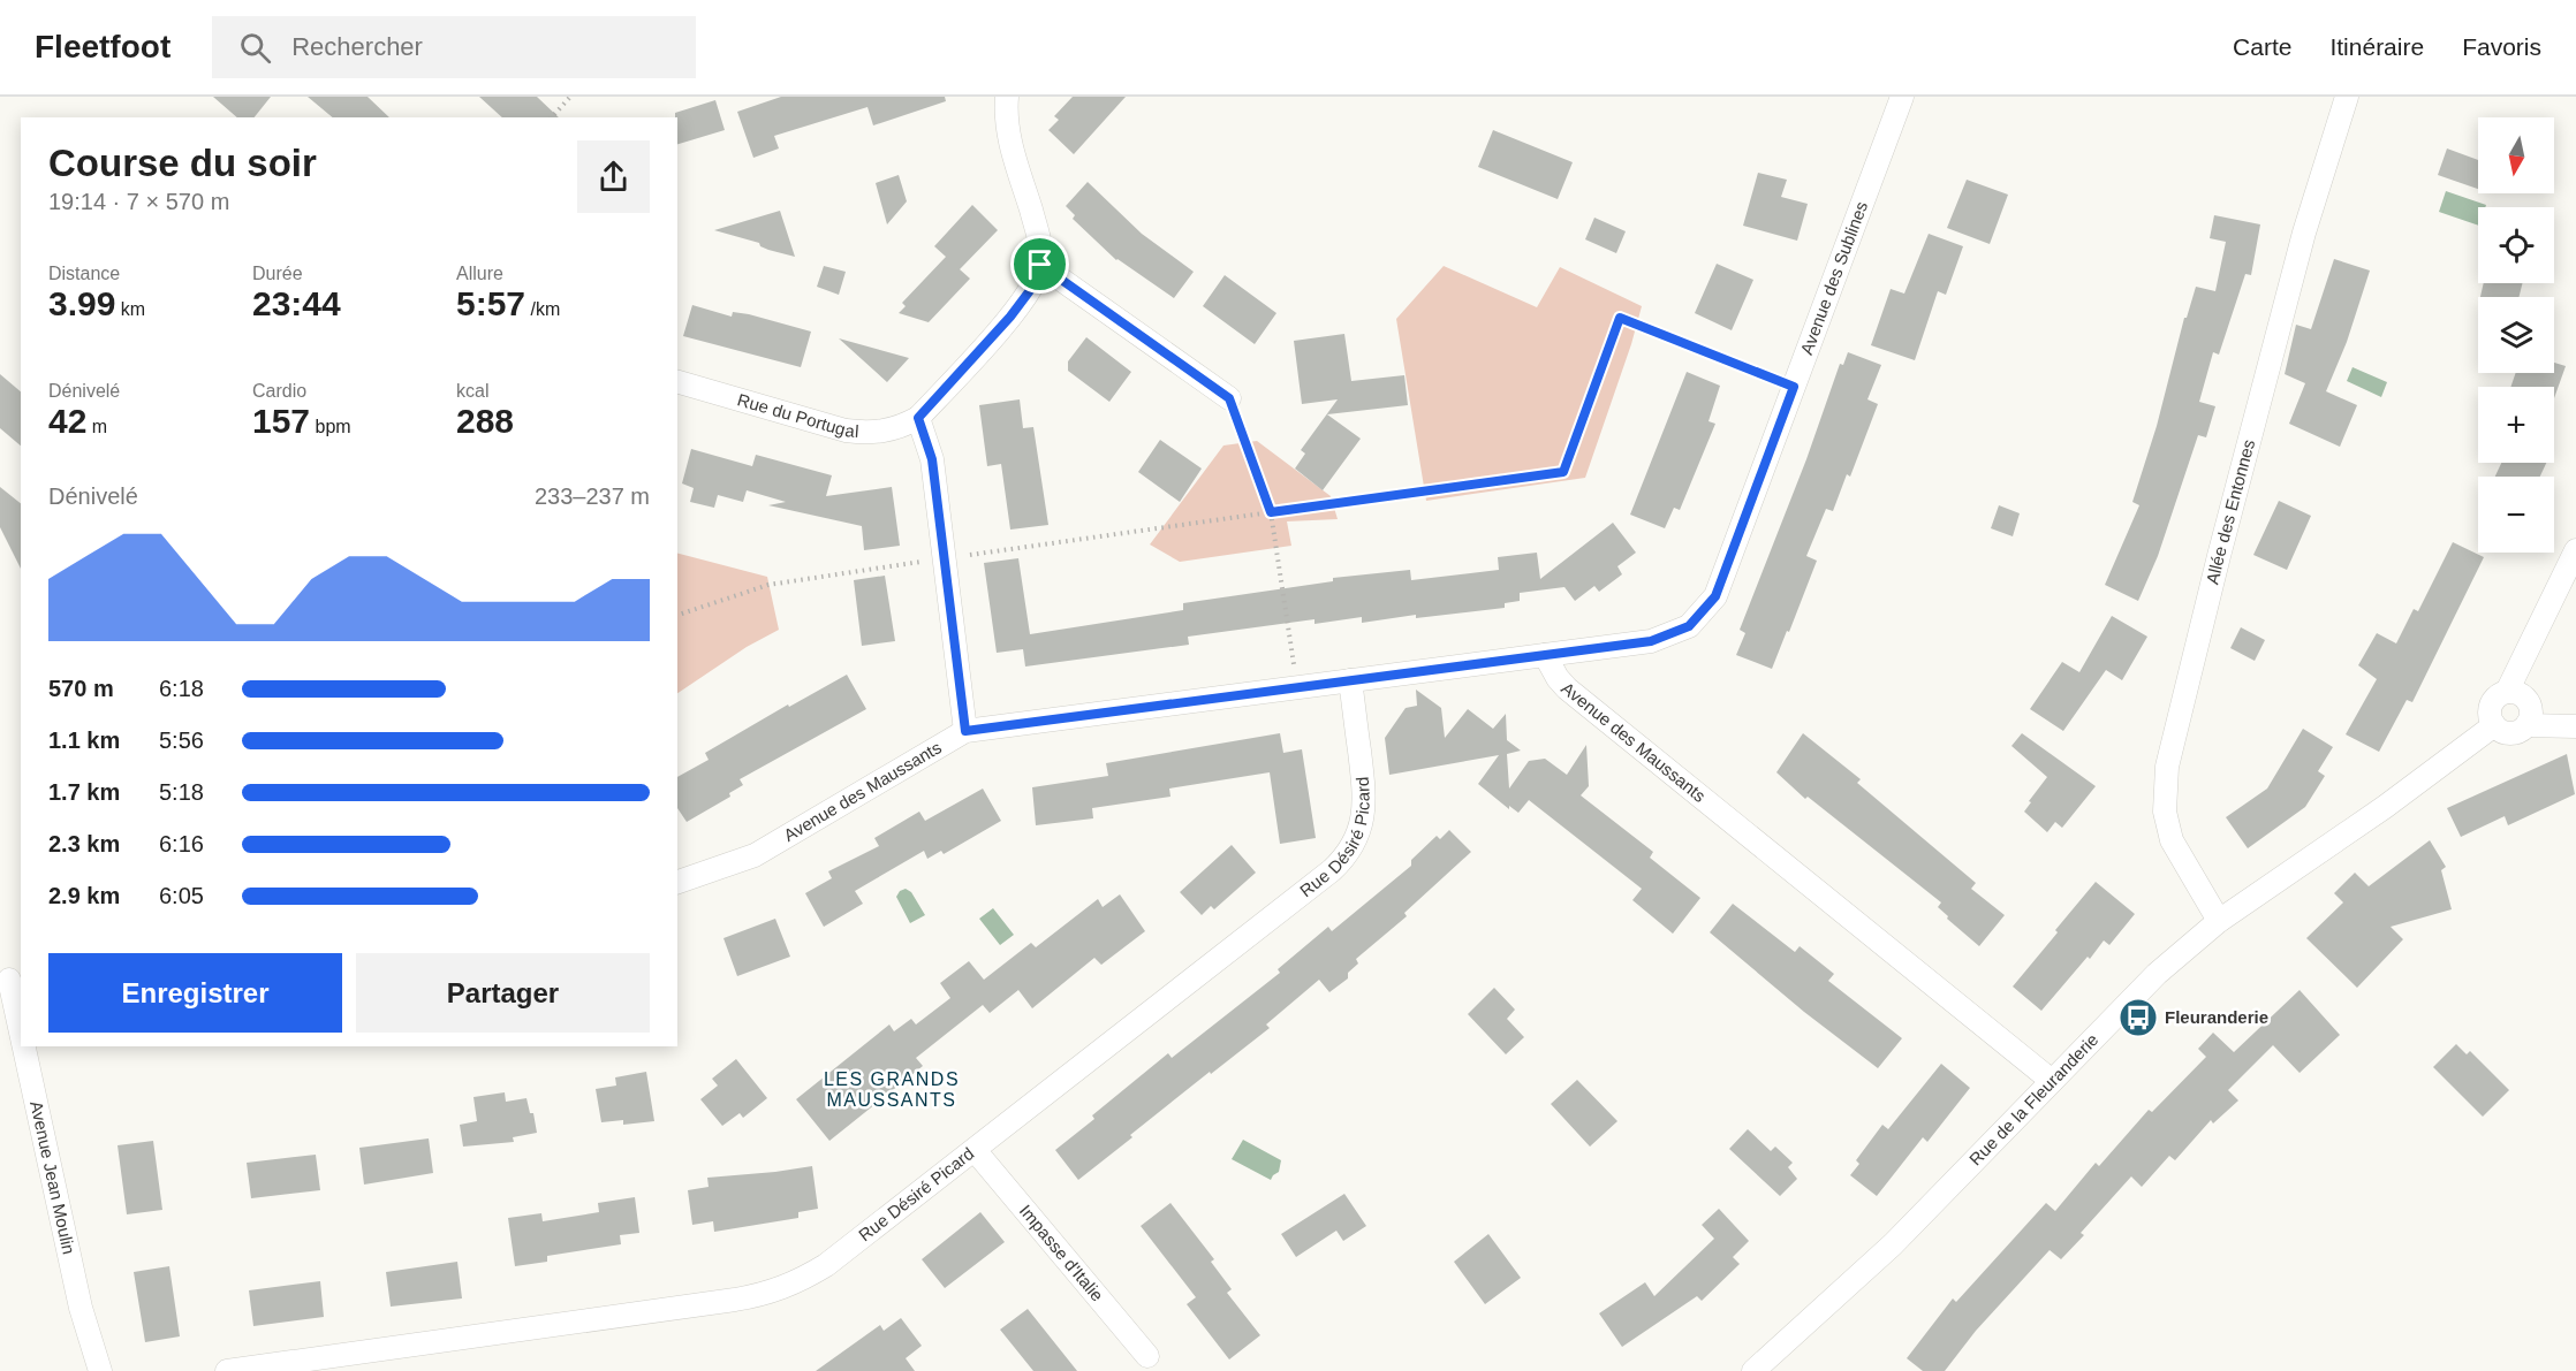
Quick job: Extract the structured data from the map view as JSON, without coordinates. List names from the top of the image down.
{
  "streets": {
    "street": [
      "Avenue des Sublines",
      "Rue du Portugal",
      "Allée des Entonnes",
      "Avenue des Maussants",
      "Rue Désiré Picard",
      "Rue de la Fleuranderie",
      "Avenue Jean Moulin",
      "Impasse d'Italie"
    ]
  },
  "crossings": [
    ["Avenue des Sublines", "Avenue des Maussants"],
    ["Allée des Entonnes", "Rue de la Fleuranderie"],
    ["Avenue des Maussants", "Rue Désiré Picard"],
    ["Avenue des Maussants", "Rue de la Fleuranderie"],
    ["Rue Désiré Picard", "Impasse d'Italie"]
  ],
  "districts": ["LES GRANDS MAUSSANTS"],
  "places": {
    "bus stop": ["Fleuranderie"]
  },
  "north": "bottom",
  "page": {
    "header": "Fleetfoot",
    "search": "Rechercher",
    "nav": ["Carte", "Itinéraire", "Favoris"],
    "map_buttons": ["+", "−"],
    "heading": ["Course du soir", "19:14 · 7 × 570 m"],
    "stats": [
      ["Distance", "3.99 km"],
      ["Durée", "23:44"],
      ["Allure", "5:57 /km"],
      ["Dénivelé", "42 m"],
      ["Cardio", "157 bpm"],
      ["kcal", "288"]
    ],
    "chart": ["Dénivelé", "233–237 m"],
    "list": [
      {
        "name": "570 m",
        "note": "6:18"
      },
      {
        "name": "1.1 km",
        "note": "5:56"
      },
      {
        "name": "1.7 km",
        "note": "5:18"
      },
      {
        "name": "2.3 km",
        "note": "6:16"
      },
      {
        "name": "2.9 km",
        "note": "6:05"
      }
    ],
    "buttons": ["Enregistrer", "Partager"]
  }
}
